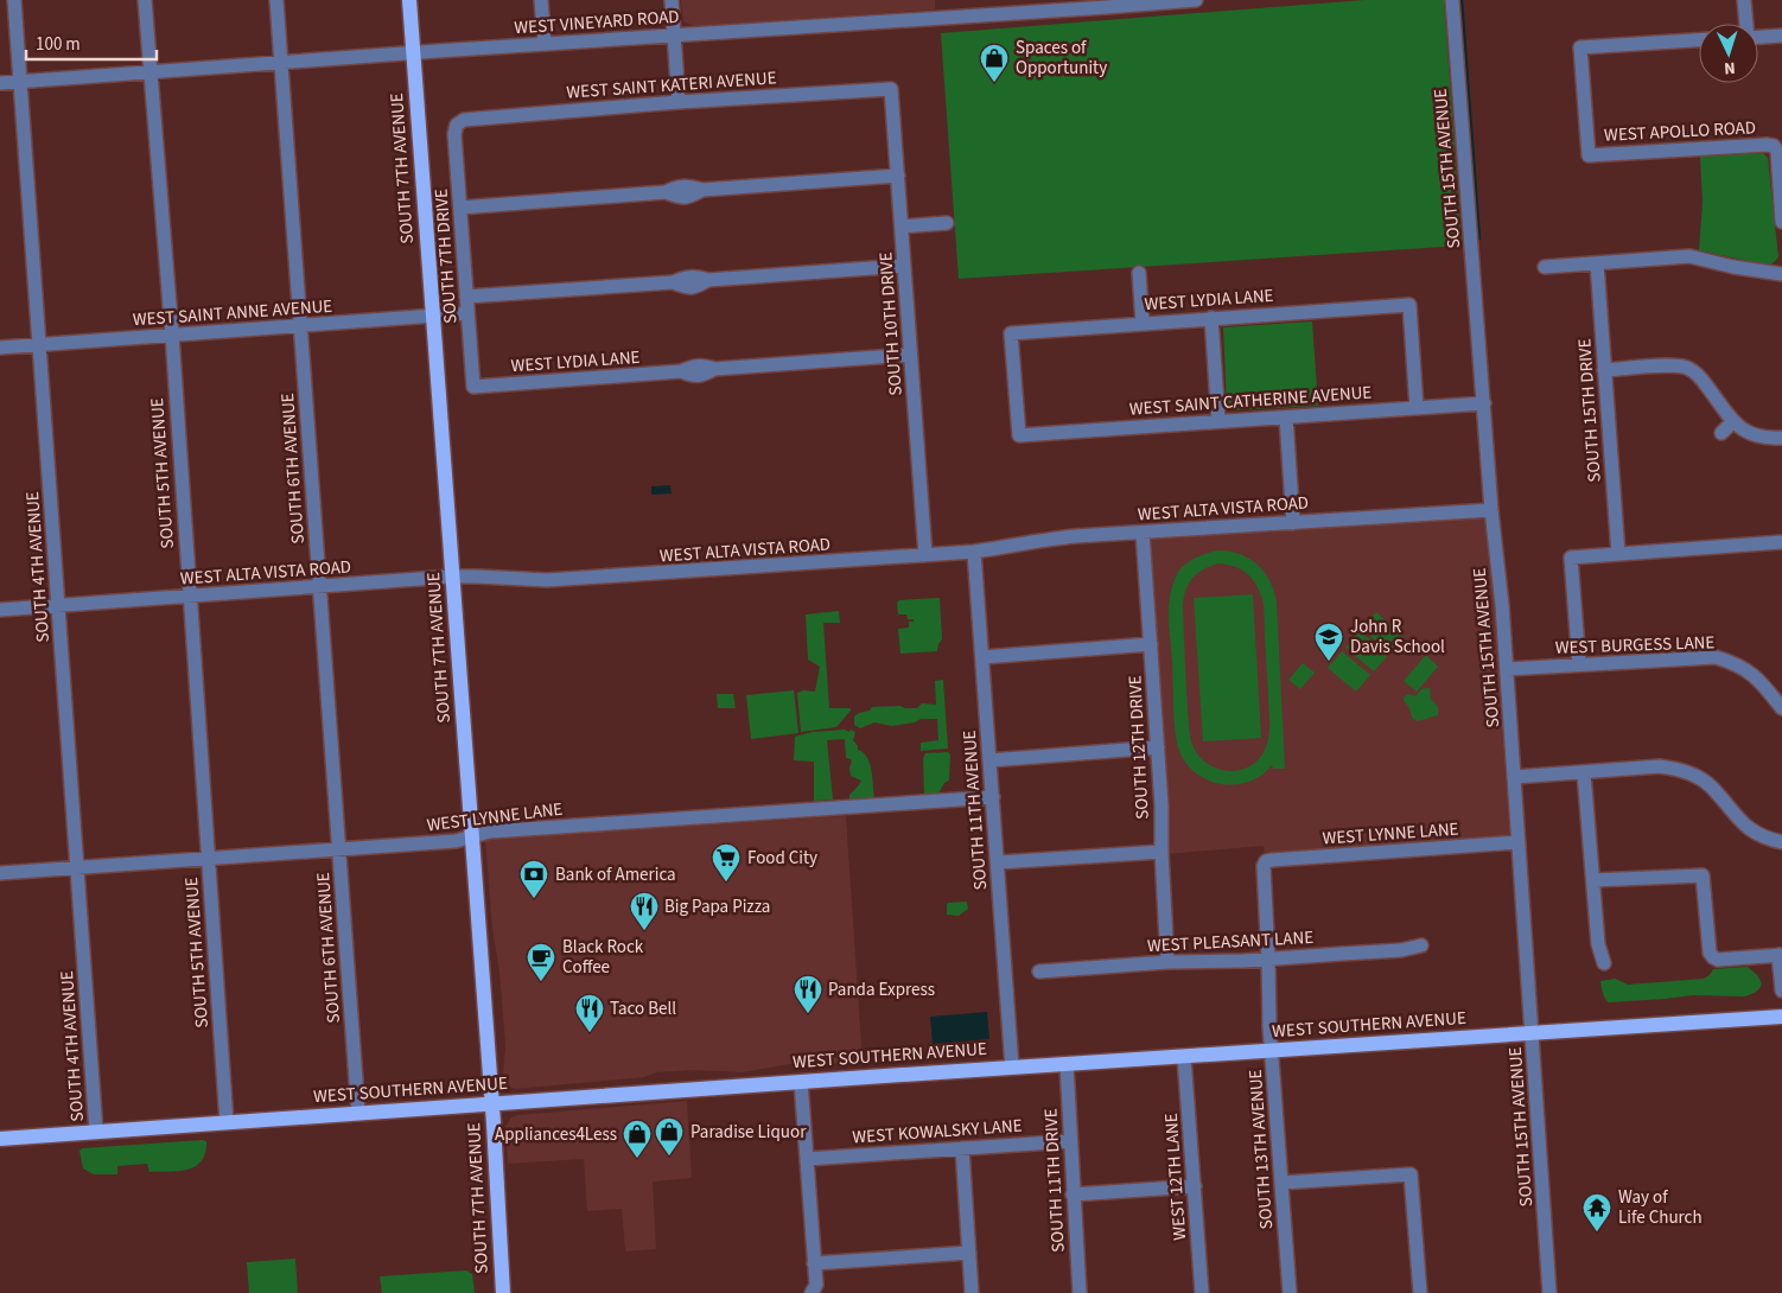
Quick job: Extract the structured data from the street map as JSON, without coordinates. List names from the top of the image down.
{
  "streets": {
    "main road": ["SOUTH 7TH AVENUE", "WEST SOUTHERN AVENUE"],
    "street": [
      "WEST VINEYARD ROAD",
      "WEST SAINT KATERI AVENUE",
      "WEST APOLLO ROAD",
      "SOUTH 15TH AVENUE",
      "SOUTH 7TH DRIVE",
      "WEST LYDIA LANE",
      "WEST SAINT ANNE AVENUE",
      "SOUTH 10TH DRIVE",
      "WEST SAINT CATHERINE AVENUE",
      "SOUTH 15TH DRIVE",
      "SOUTH 6TH AVENUE",
      "SOUTH 5TH AVENUE",
      "WEST ALTA VISTA ROAD",
      "SOUTH 4TH AVENUE",
      "WEST BURGESS LANE",
      "SOUTH 12TH DRIVE",
      "SOUTH 11TH AVENUE",
      "WEST LYNNE LANE",
      "WEST PLEASANT LANE",
      "WEST KOWALSKY LANE",
      "SOUTH 13TH AVENUE",
      "WEST 12TH LANE",
      "SOUTH 11TH DRIVE"
    ]
  },
  "crossings": [
    ["WEST VINEYARD ROAD", "SOUTH 7TH AVENUE"],
    ["WEST VINEYARD ROAD", "SOUTH 6TH AVENUE"],
    ["WEST VINEYARD ROAD", "SOUTH 5TH AVENUE"],
    ["WEST VINEYARD ROAD", "SOUTH 4TH AVENUE"],
    ["WEST SAINT KATERI AVENUE", "SOUTH 7TH DRIVE"],
    ["WEST SAINT KATERI AVENUE", "SOUTH 10TH DRIVE"],
    ["SOUTH 7TH AVENUE", "WEST SAINT ANNE AVENUE"],
    ["SOUTH 7TH AVENUE", "WEST ALTA VISTA ROAD"],
    ["SOUTH 7TH AVENUE", "WEST LYNNE LANE"],
    ["SOUTH 7TH AVENUE", "WEST SOUTHERN AVENUE"],
    ["SOUTH 15TH AVENUE", "WEST SAINT CATHERINE AVENUE"],
    ["SOUTH 15TH AVENUE", "WEST ALTA VISTA ROAD"],
    ["SOUTH 15TH AVENUE", "WEST BURGESS LANE"],
    ["SOUTH 15TH AVENUE", "WEST LYNNE LANE"],
    ["SOUTH 15TH AVENUE", "WEST SOUTHERN AVENUE"],
    ["SOUTH 7TH DRIVE", "WEST LYDIA LANE"],
    ["SOUTH 7TH DRIVE", "WEST SAINT ANNE AVENUE"],
    ["WEST LYDIA LANE", "SOUTH 10TH DRIVE"],
    ["WEST LYDIA LANE", "WEST SAINT CATHERINE AVENUE"],
    ["WEST SAINT ANNE AVENUE", "SOUTH 6TH AVENUE"],
    ["WEST SAINT ANNE AVENUE", "SOUTH 5TH AVENUE"],
    ["WEST SAINT ANNE AVENUE", "SOUTH 4TH AVENUE"],
    ["SOUTH 10TH DRIVE", "WEST ALTA VISTA ROAD"],
    ["SOUTH 6TH AVENUE", "WEST ALTA VISTA ROAD"],
    ["SOUTH 6TH AVENUE", "WEST LYNNE LANE"],
    ["SOUTH 6TH AVENUE", "WEST SOUTHERN AVENUE"],
    ["SOUTH 5TH AVENUE", "WEST ALTA VISTA ROAD"],
    ["SOUTH 5TH AVENUE", "WEST LYNNE LANE"],
    ["SOUTH 5TH AVENUE", "WEST SOUTHERN AVENUE"],
    ["WEST ALTA VISTA ROAD", "SOUTH 4TH AVENUE"],
    ["WEST ALTA VISTA ROAD", "SOUTH 12TH DRIVE"],
    ["WEST ALTA VISTA ROAD", "SOUTH 11TH AVENUE"],
    ["SOUTH 4TH AVENUE", "WEST LYNNE LANE"],
    ["SOUTH 4TH AVENUE", "WEST SOUTHERN AVENUE"],
    ["SOUTH 12TH DRIVE", "WEST PLEASANT LANE"],
    ["SOUTH 11TH AVENUE", "WEST LYNNE LANE"],
    ["SOUTH 11TH AVENUE", "WEST SOUTHERN AVENUE"],
    ["WEST LYNNE LANE", "SOUTH 13TH AVENUE"],
    ["WEST PLEASANT LANE", "SOUTH 13TH AVENUE"],
    ["WEST SOUTHERN AVENUE", "SOUTH 13TH AVENUE"],
    ["WEST SOUTHERN AVENUE", "WEST 12TH LANE"],
    ["WEST SOUTHERN AVENUE", "SOUTH 11TH DRIVE"],
    ["WEST KOWALSKY LANE", "SOUTH 11TH DRIVE"]
  ],
  "places": {
    "shop": ["Spaces of Opportunity", "Paradise Liquor", "Appliances4Less"],
    "school or university": ["John R Davis School"],
    "supermarket": ["Food City"],
    "bank": ["Bank of America"],
    "restaurant": ["Big Papa Pizza", "Panda Express", "Taco Bell"],
    "cafe": ["Black Rock Coffee"],
    "temple": ["Way of Life Church"]
  },
  "scale_bar": "100 m",
  "north": "bottom"
}
